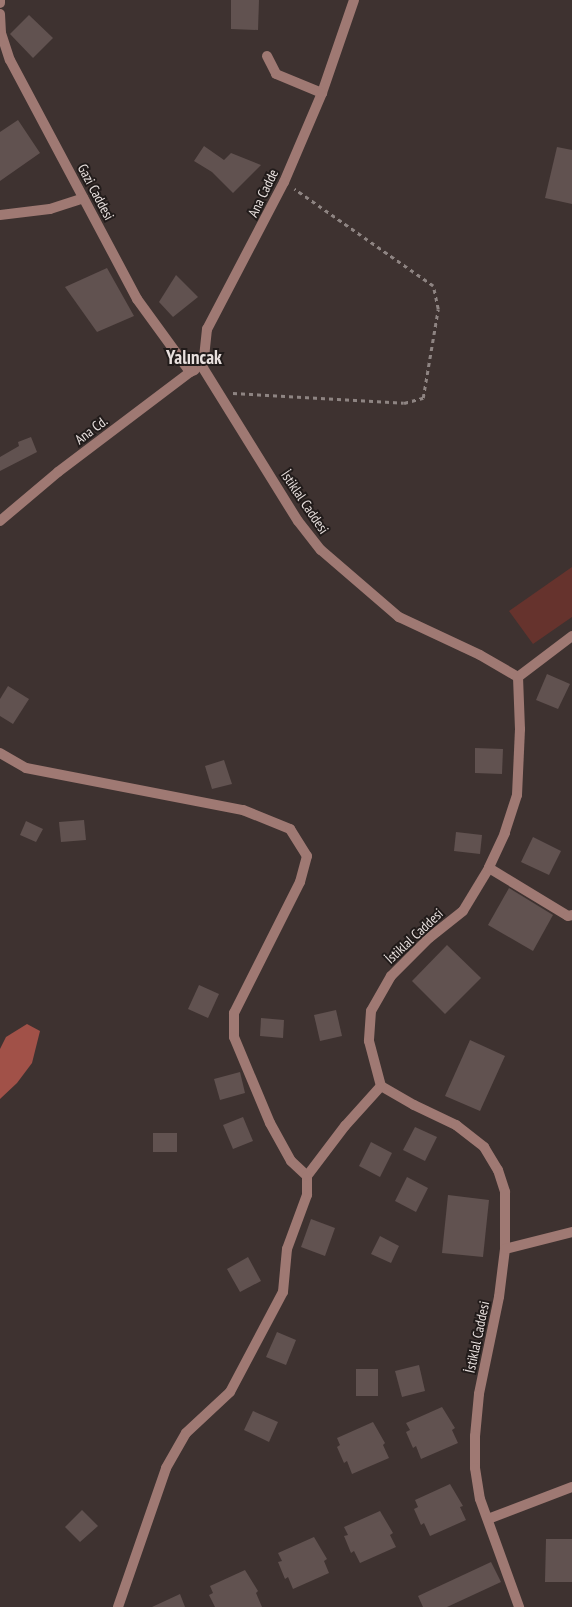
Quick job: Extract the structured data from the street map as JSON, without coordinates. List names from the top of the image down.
{
  "streets": {
    "street": [
      "Gazi Caddesi",
      "Ana Cadde",
      "Ana Cd.",
      "İstiklal Caddesi"
    ]
  },
  "crossings": [
    ["Gazi Caddesi", "Ana Cd."],
    ["Ana Cadde", "Ana Cd."]
  ],
  "districts": ["Yalıncak"]
}
